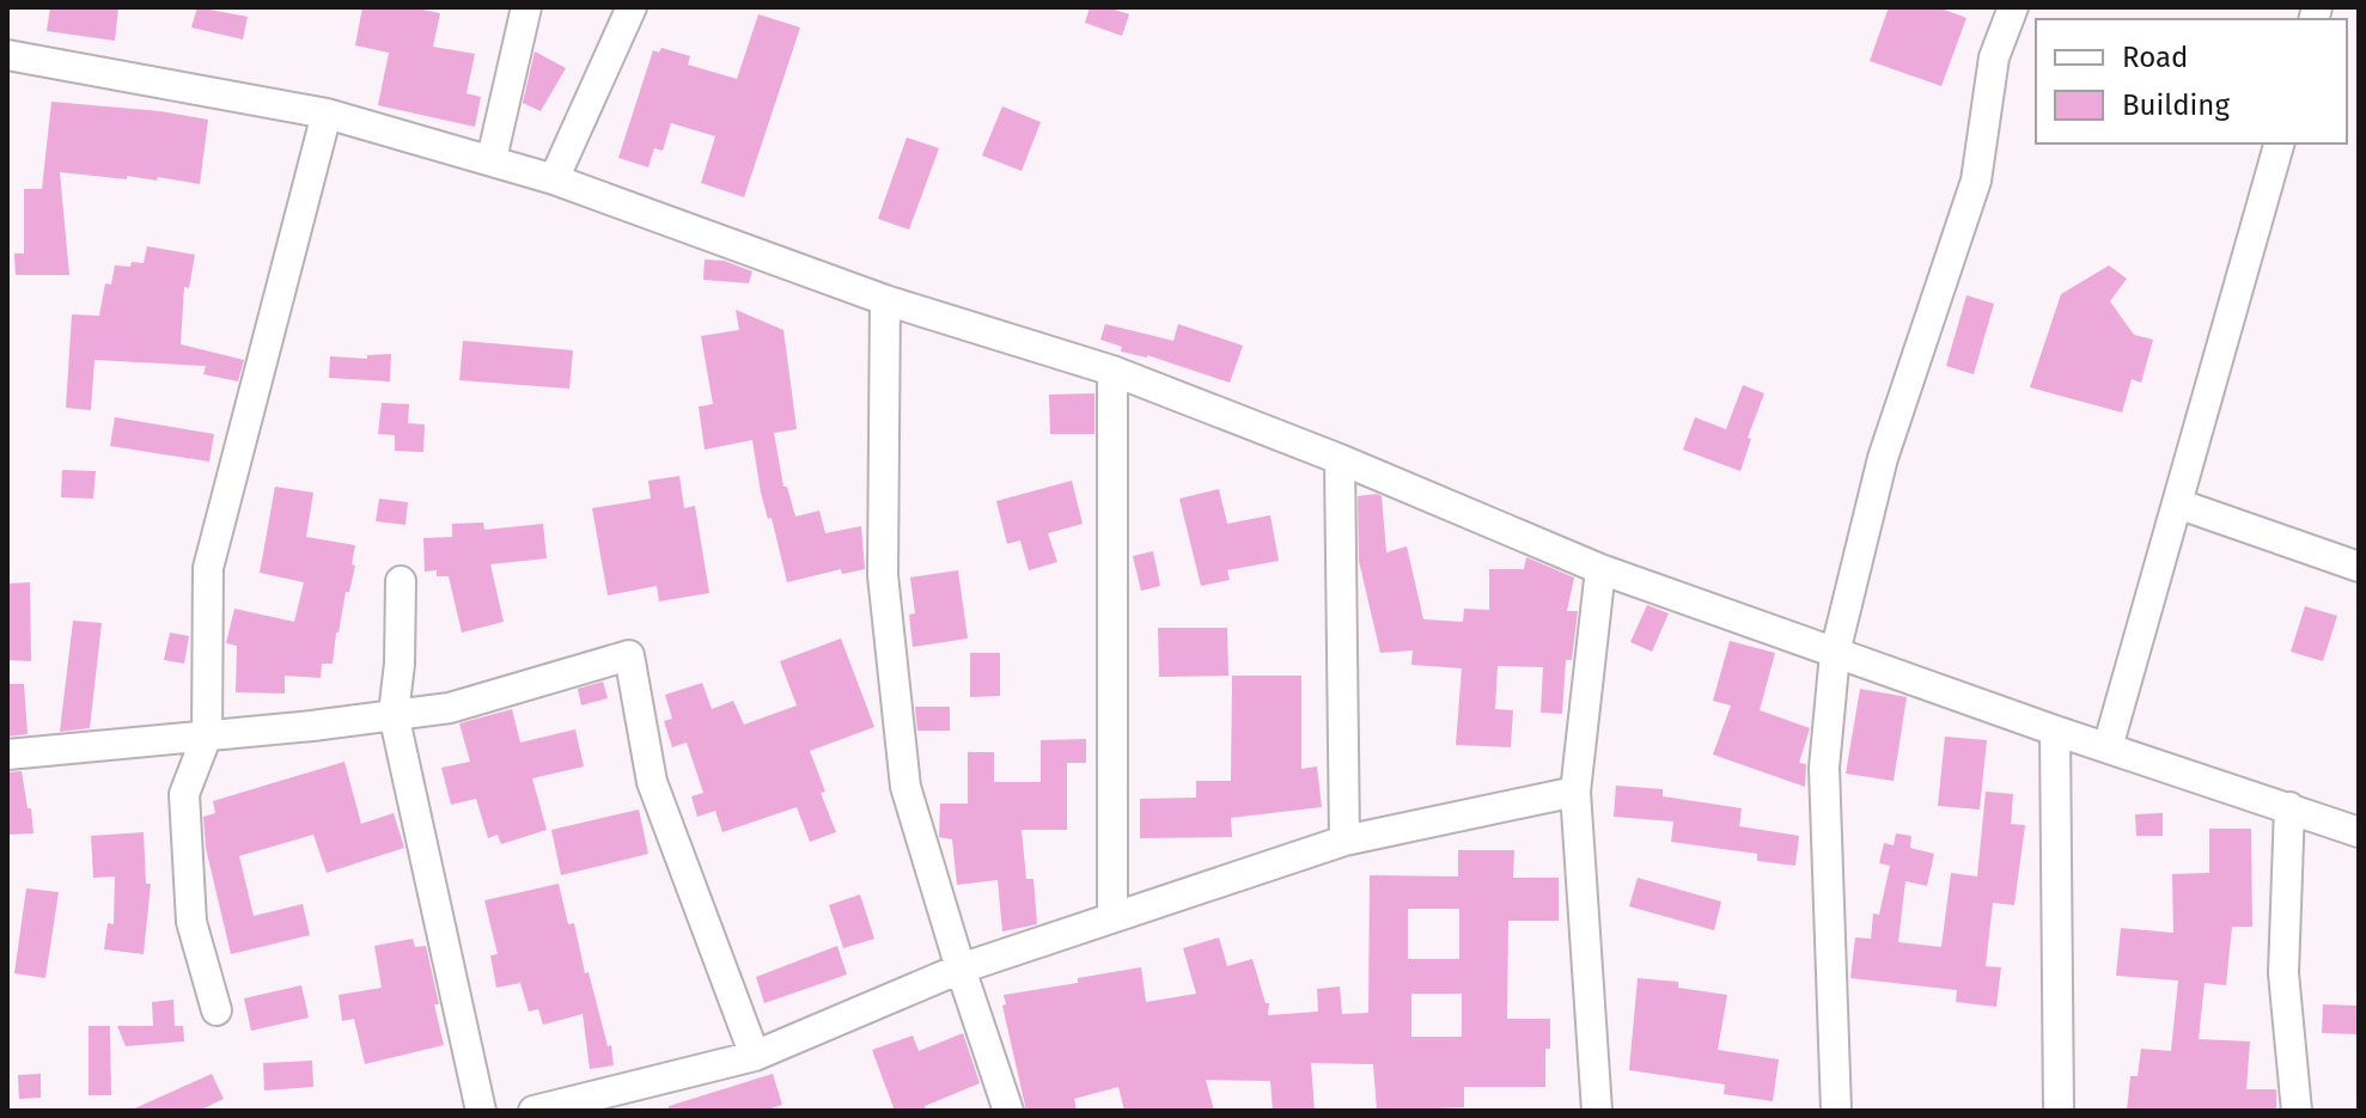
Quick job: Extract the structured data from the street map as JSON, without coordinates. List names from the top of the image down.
{
  "legend": ["Road", "Building"]
}
